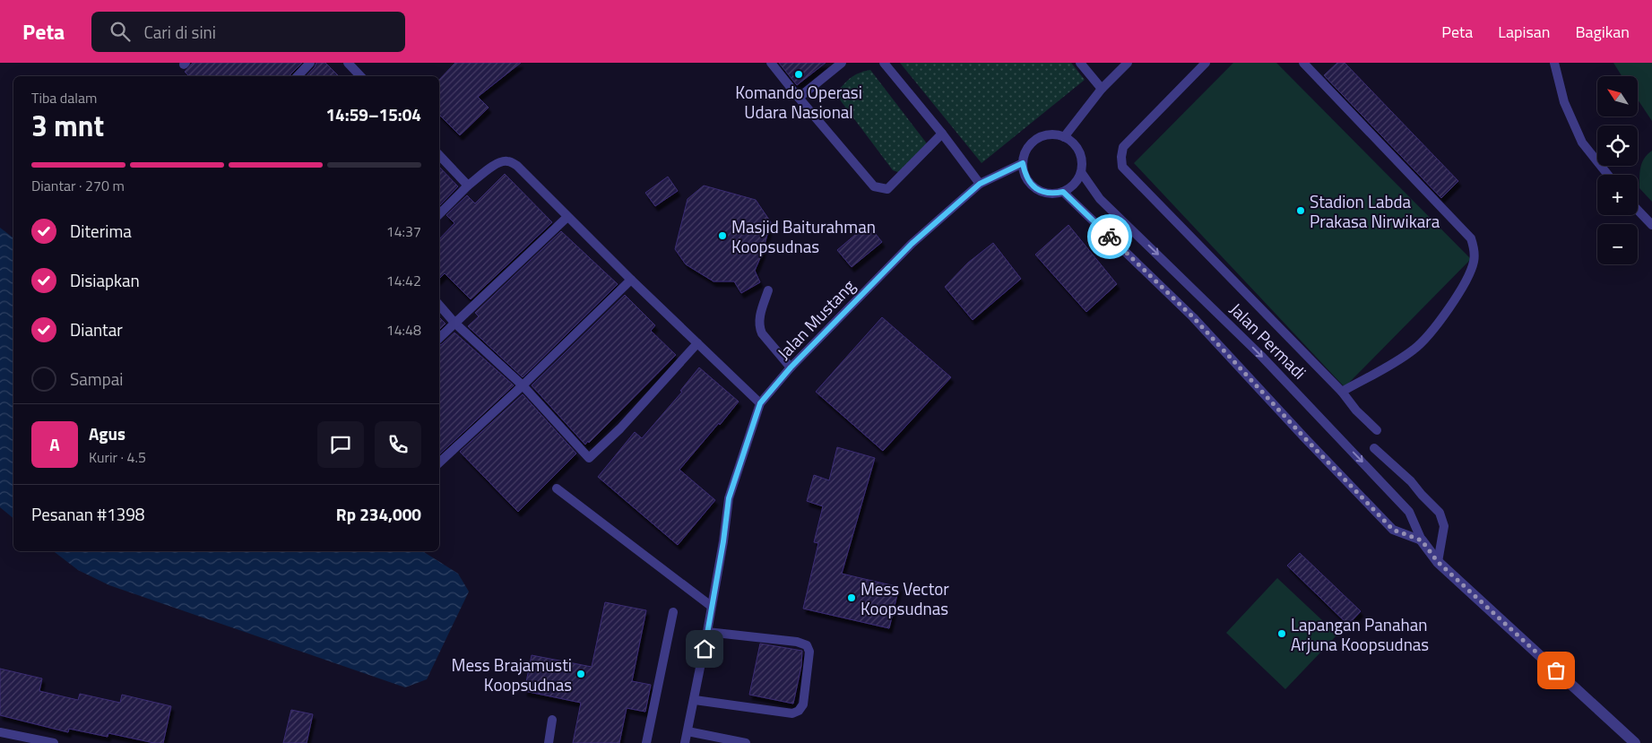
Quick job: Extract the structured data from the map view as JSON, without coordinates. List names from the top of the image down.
{
  "streets": {
    "street": ["Jalan Permadi"],
    "lane": ["Jalan Mustang"]
  },
  "crossings": [
    ["Jalan Mustang", "Jalan Permadi"]
  ],
  "places": [
    "Komando Operasi Udara Nasional",
    "Stadion Labda Prakasa Nirwikara",
    "Masjid Baiturahman Koopsudnas",
    "Mess Vector Koopsudnas",
    "Lapangan Panahan Arjuna Koopsudnas",
    "Mess Brajamusti Koopsudnas"
  ],
  "north": "top left",
  "page": {
    "header": "Peta",
    "search": "Cari di sini",
    "nav": ["Peta", "Lapisan", "Bagikan"],
    "map_buttons": ["+", "−"],
    "heading": ["3 mnt", "Tiba dalam", "14:59–15:04"],
    "panel": [
      "Agus",
      "Kurir · 4.5",
      "Pesanan #1398",
      "Rp 234,000"
    ],
    "bar": "Diantar · 270 m",
    "list": [
      ["Diterima", "14:37"],
      ["Disiapkan", "14:42"],
      ["Diantar", "14:48"],
      "Sampai"
    ],
    "round": "A"
  }
}
